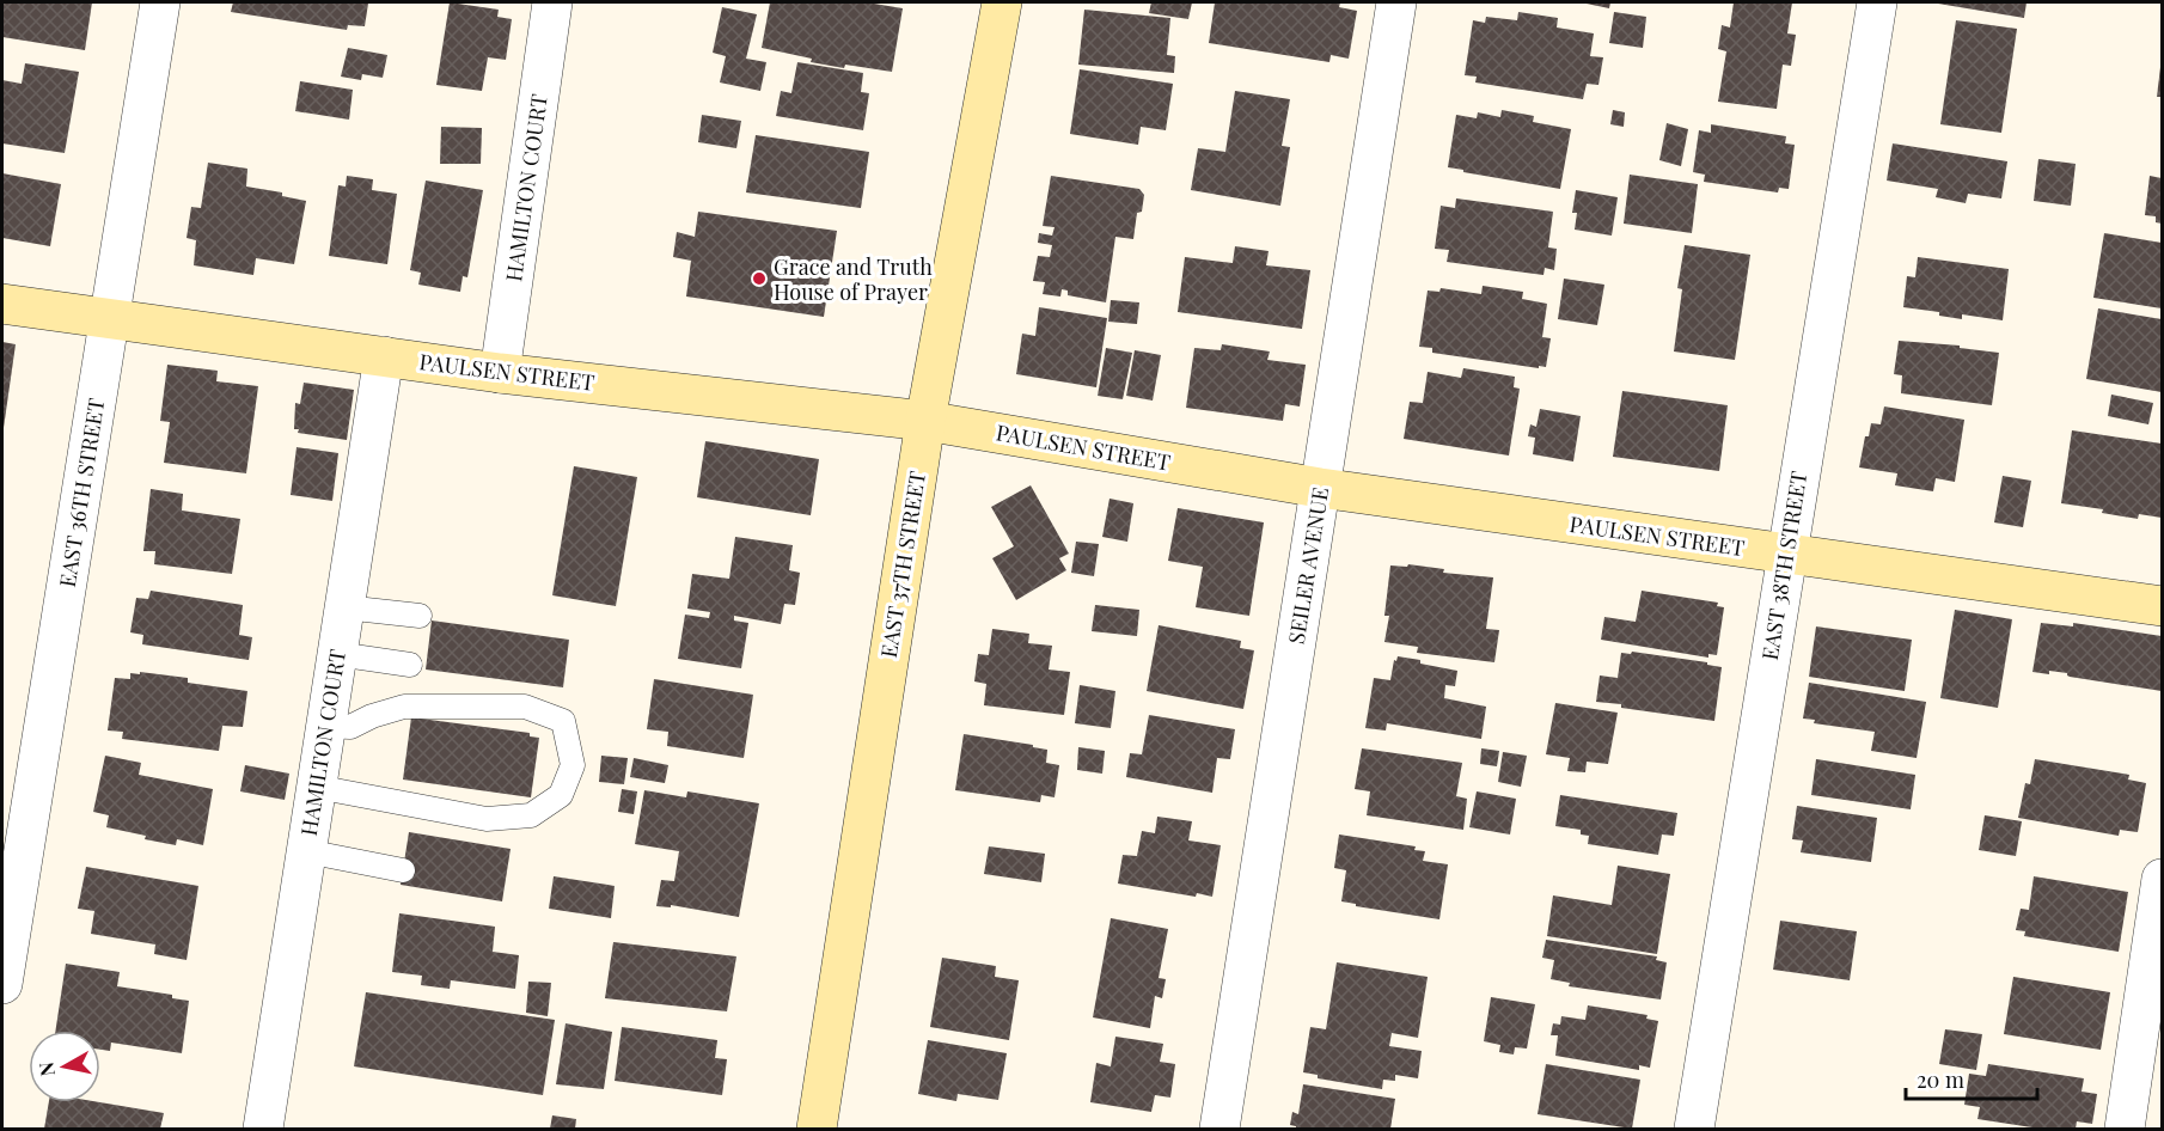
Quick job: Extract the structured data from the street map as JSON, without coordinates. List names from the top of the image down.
{
  "streets": {
    "street": [
      "HAMILTON COURT",
      "PAULSEN STREET",
      "EAST 36TH STREET",
      "EAST 37TH STREET",
      "SEILER AVENUE",
      "EAST 38TH STREET"
    ]
  },
  "crossings": [
    ["HAMILTON COURT", "PAULSEN STREET"],
    ["PAULSEN STREET", "EAST 36TH STREET"],
    ["PAULSEN STREET", "EAST 37TH STREET"],
    ["PAULSEN STREET", "SEILER AVENUE"],
    ["PAULSEN STREET", "EAST 38TH STREET"]
  ],
  "places": ["Grace and Truth House of Prayer"],
  "scale_bar": "20 m",
  "north": "left"
}
